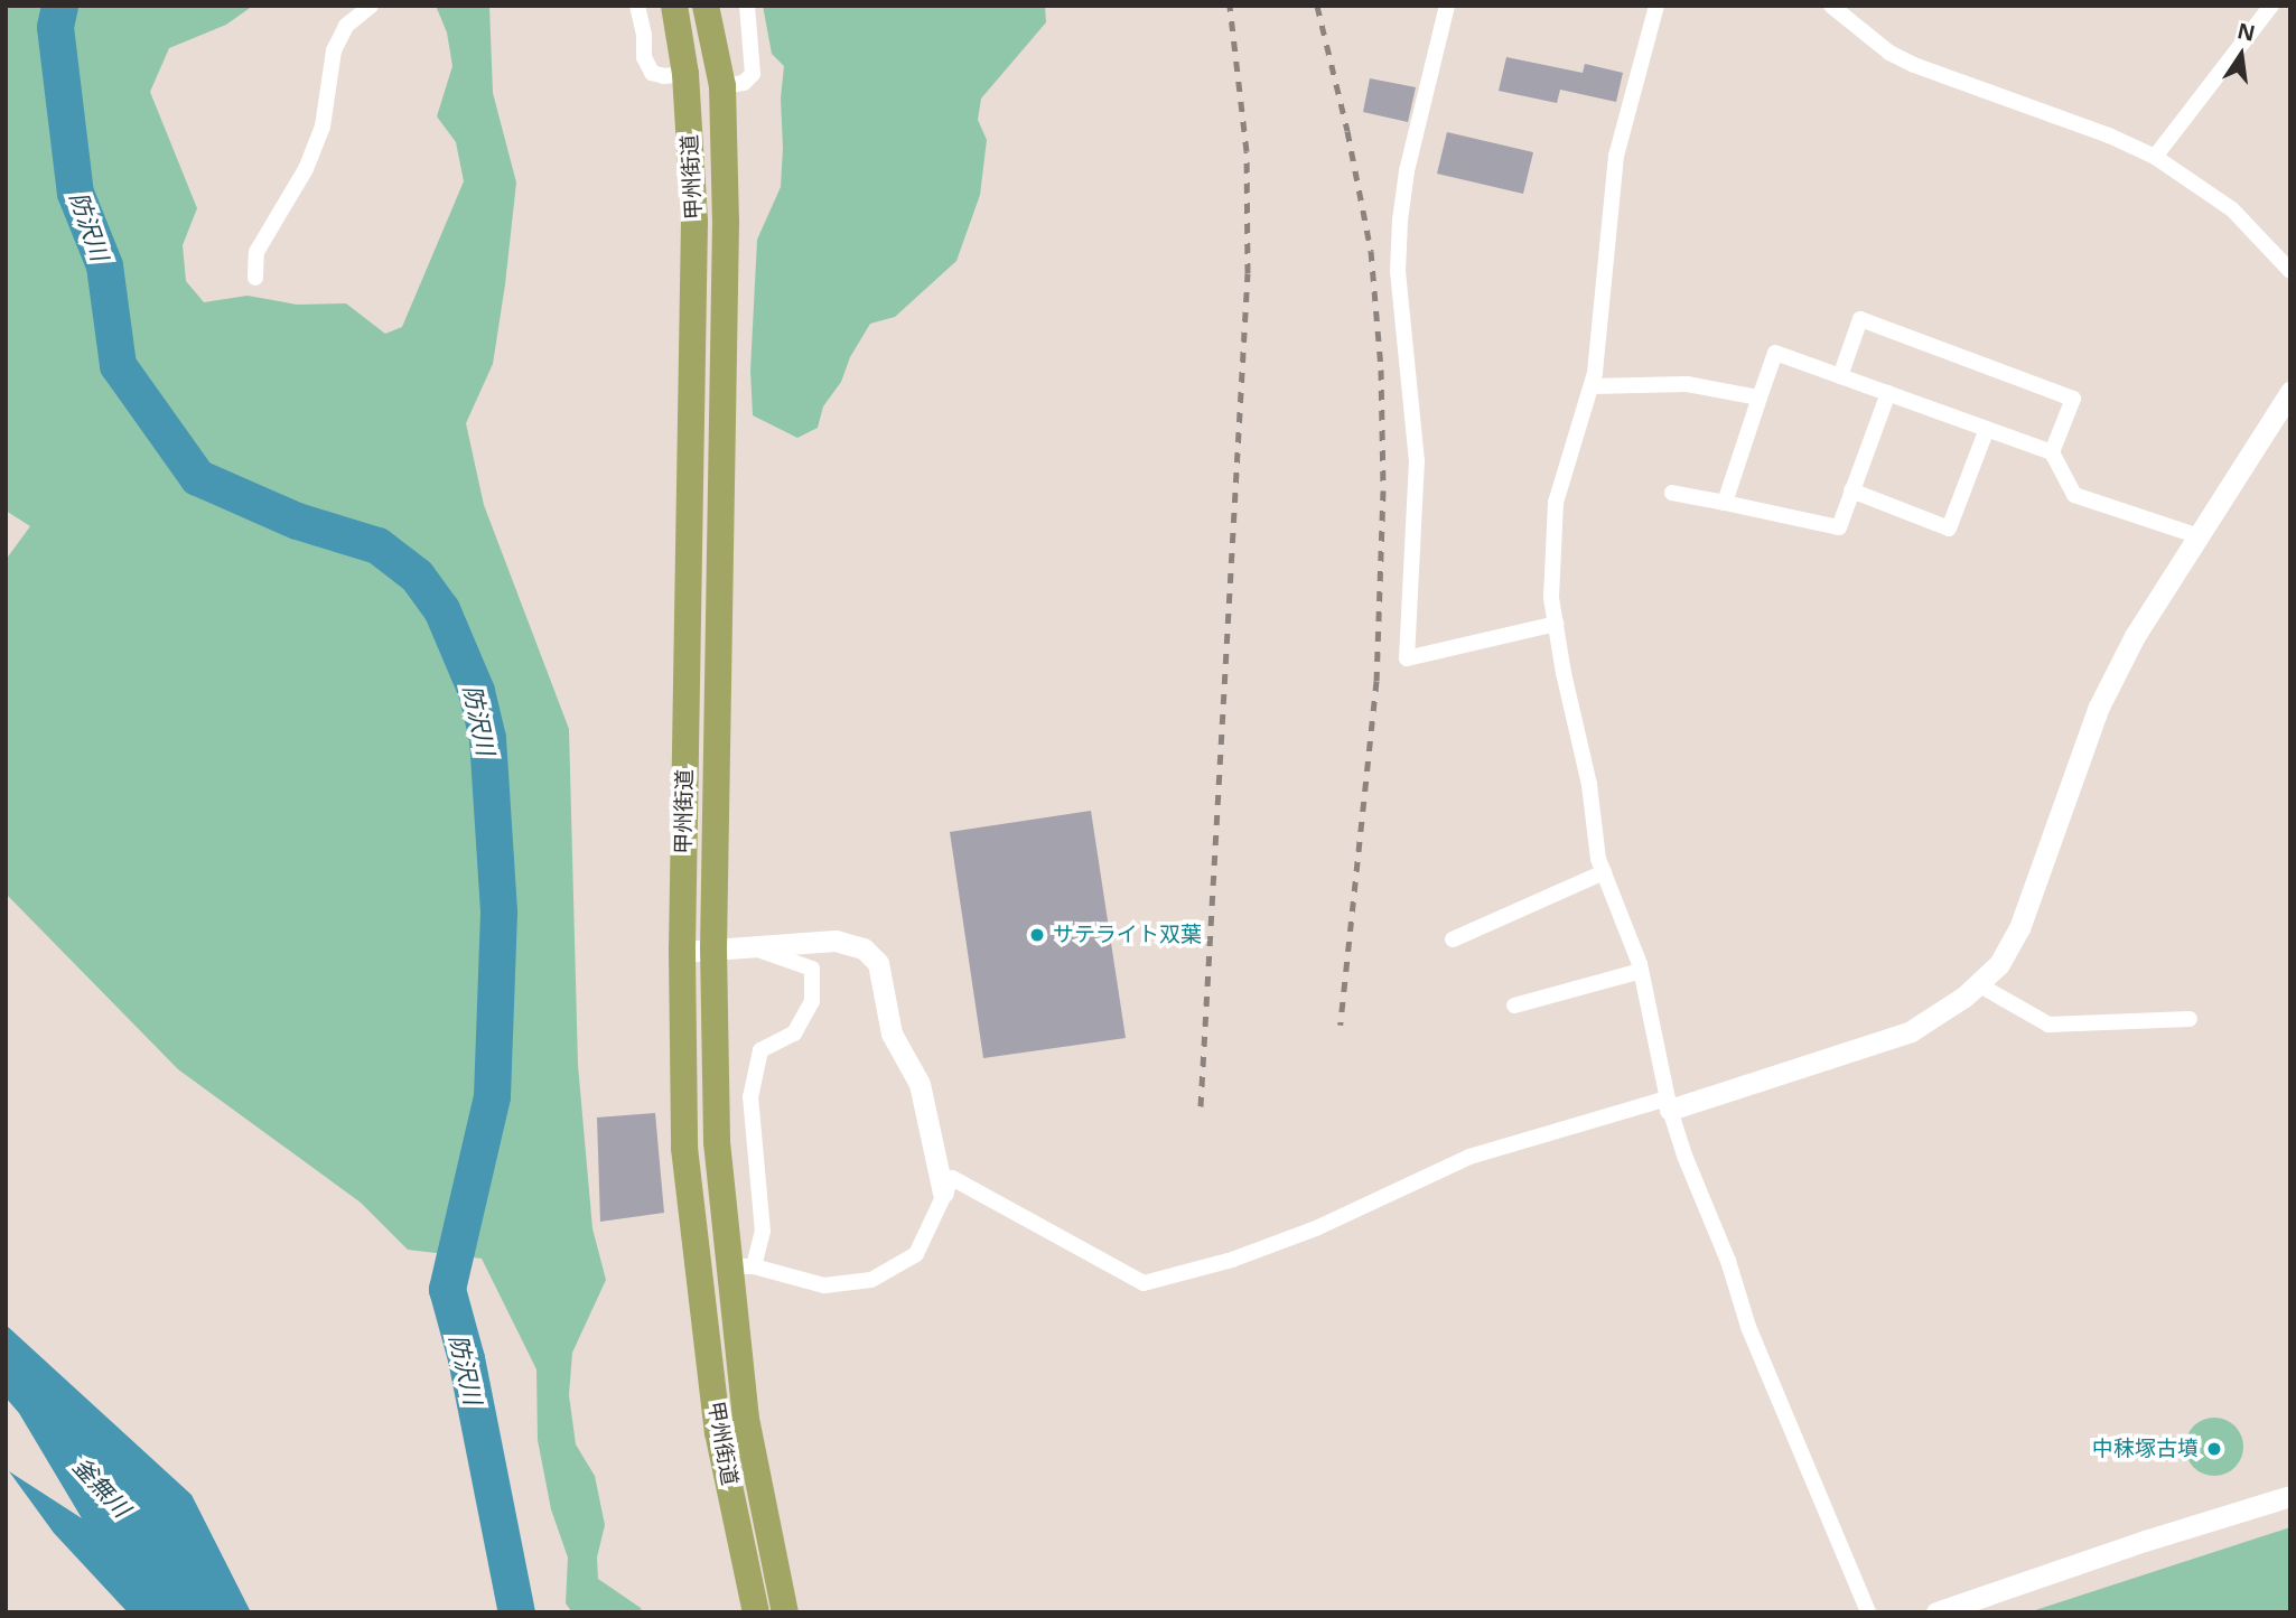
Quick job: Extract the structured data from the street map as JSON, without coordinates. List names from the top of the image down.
{
  "streets": {
    "highway": ["甲州街道"]
  },
  "water": ["防沢川", "釜無川"],
  "places": ["サテライト双葉", "中秣塚古墳"],
  "north": "top"
}
